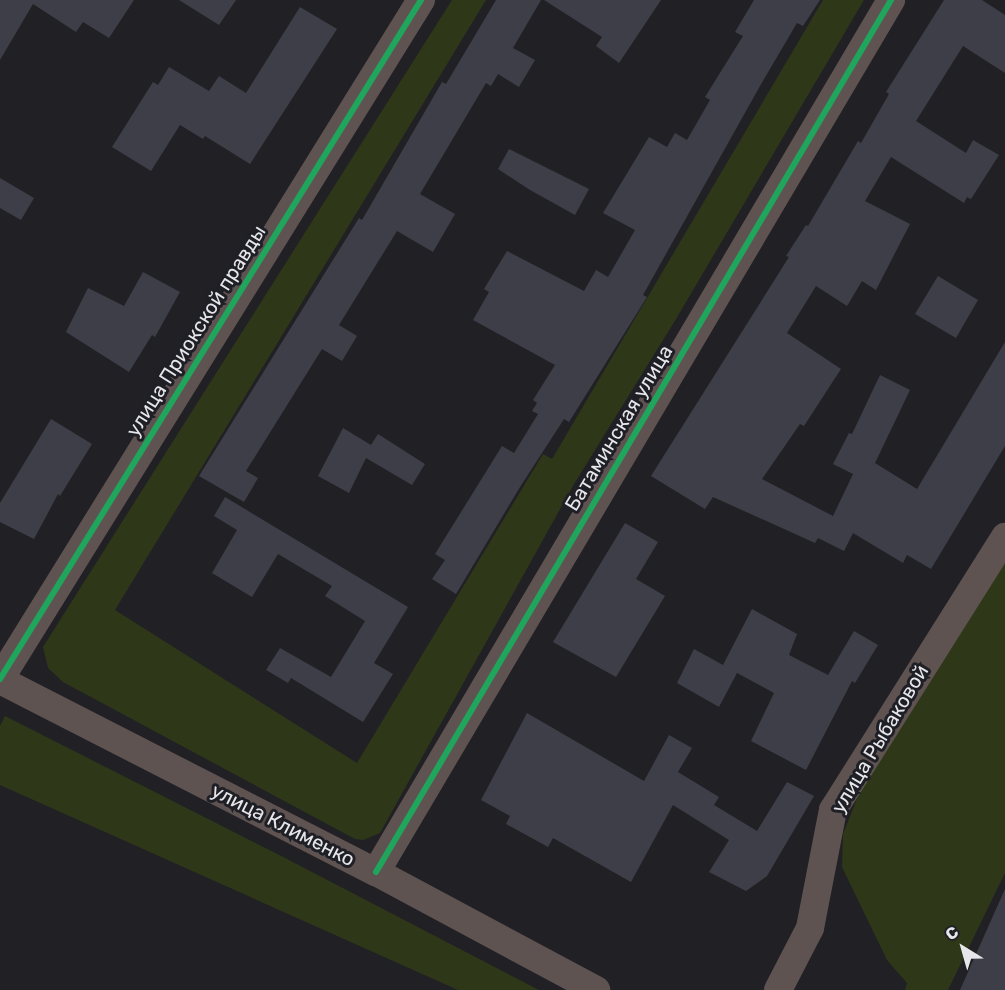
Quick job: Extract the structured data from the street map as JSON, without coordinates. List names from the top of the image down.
{
  "streets": {
    "street": [
      "улица Приокской правды",
      "Батаминская улица",
      "улица Рыбаковой",
      "улица Клименко"
    ]
  },
  "crossings": [
    ["улица Приокской правды", "улица Клименко"],
    ["Батаминская улица", "улица Клименко"]
  ],
  "north": "top left"
}
